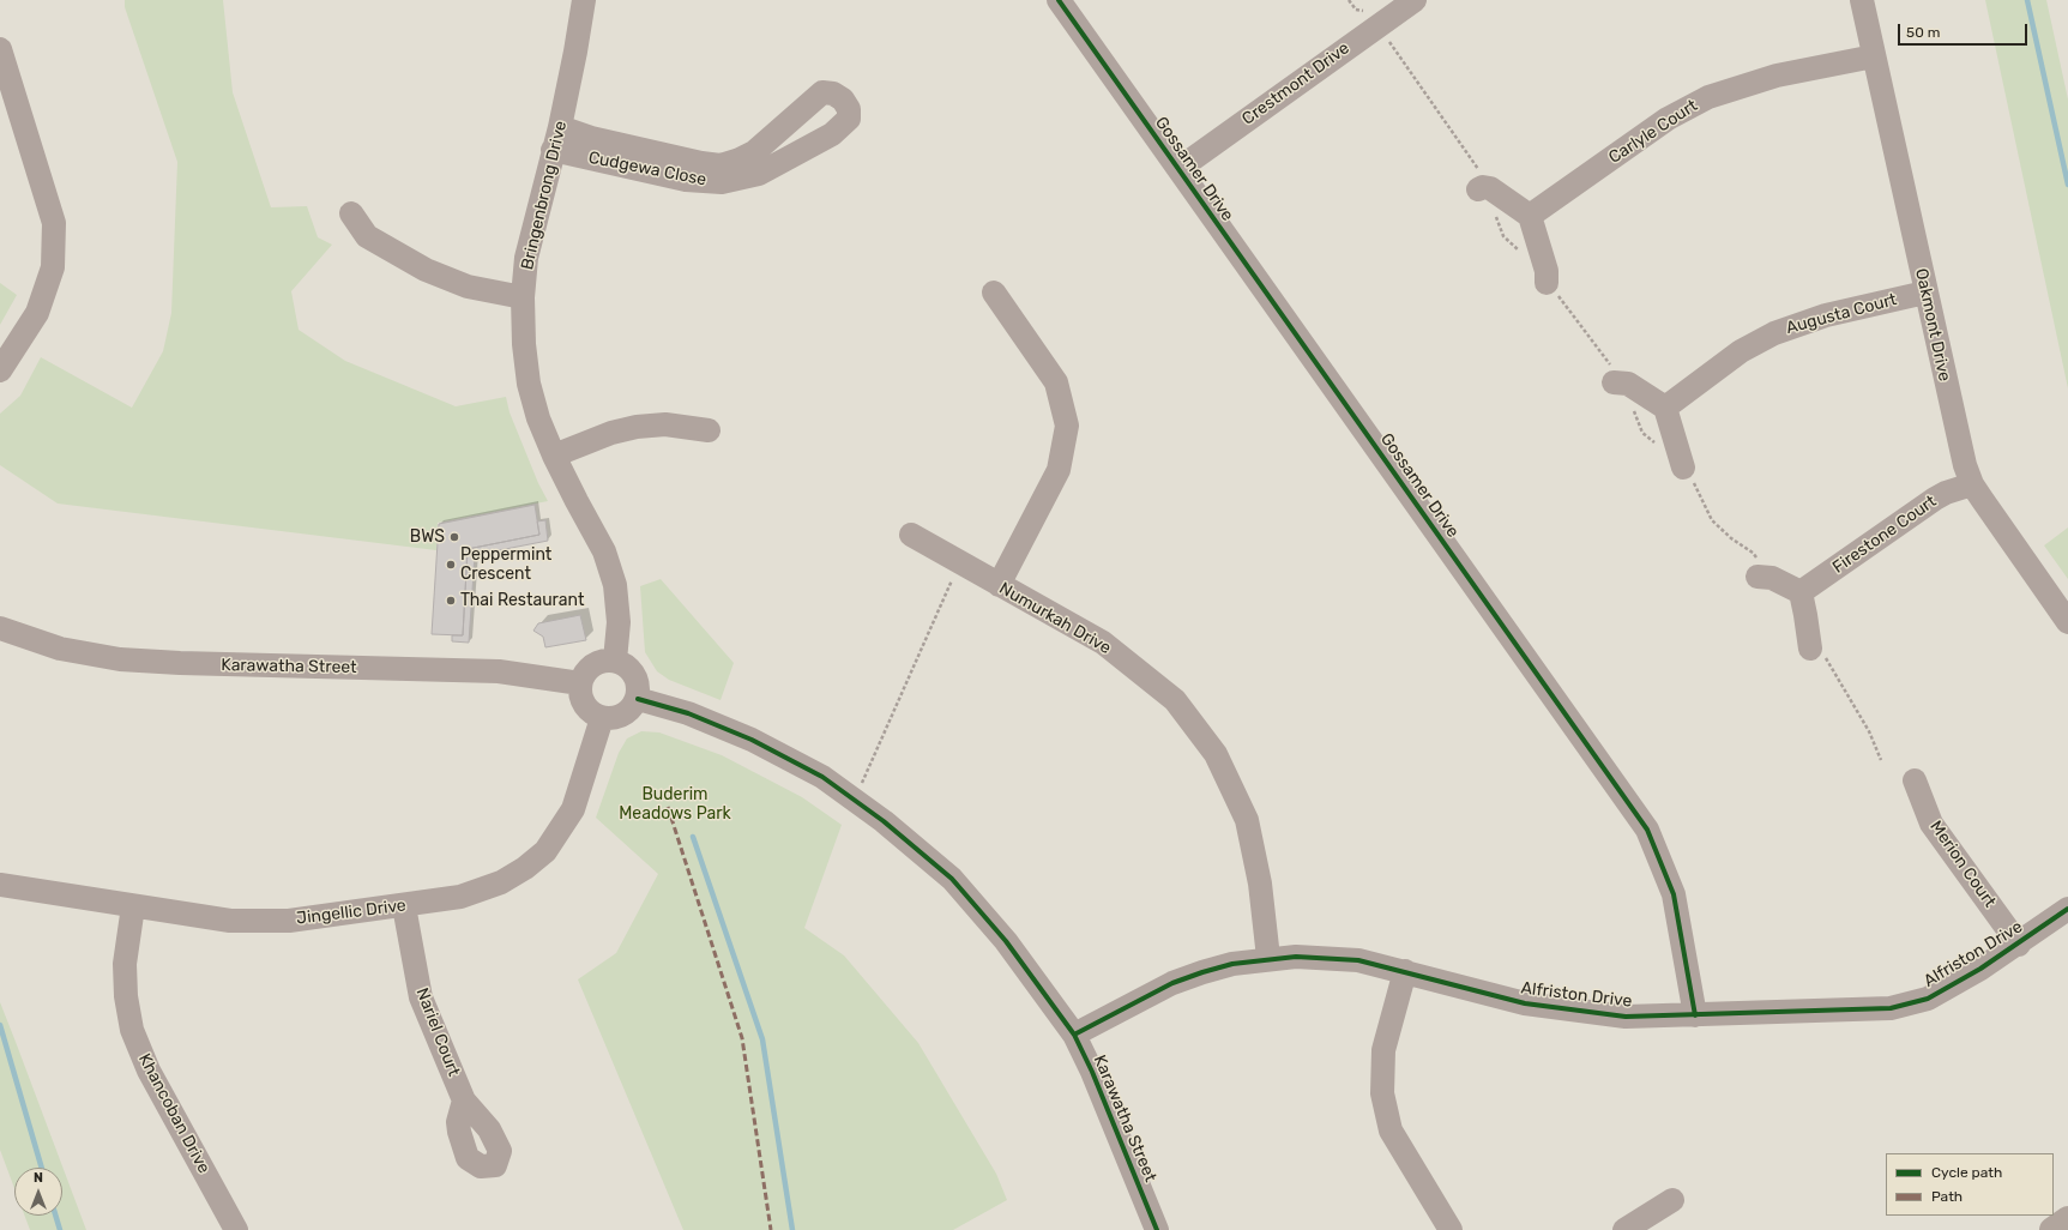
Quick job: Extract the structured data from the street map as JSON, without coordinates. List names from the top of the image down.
{
  "streets": {
    "street": [
      "Crestmont Drive",
      "Carlyle Court",
      "Cudgewa Close",
      "Gossamer Drive",
      "Bringenbrong Drive",
      "Augusta Court",
      "Oakmont Drive",
      "Firestone Court",
      "Numurkah Drive",
      "Karawatha Street",
      "Merion Court",
      "Jingellic Drive",
      "Alfriston Drive",
      "Nariel Court",
      "Khancoban Drive"
    ]
  },
  "crossings": [
    ["Crestmont Drive", "Gossamer Drive"],
    ["Carlyle Court", "Oakmont Drive"],
    ["Cudgewa Close", "Bringenbrong Drive"],
    ["Gossamer Drive", "Alfriston Drive"],
    ["Bringenbrong Drive", "Karawatha Street"],
    ["Bringenbrong Drive", "Jingellic Drive"],
    ["Augusta Court", "Oakmont Drive"],
    ["Oakmont Drive", "Firestone Court"],
    ["Numurkah Drive", "Alfriston Drive"],
    ["Karawatha Street", "Jingellic Drive"],
    ["Karawatha Street", "Alfriston Drive"],
    ["Merion Court", "Alfriston Drive"],
    ["Jingellic Drive", "Nariel Court"],
    ["Jingellic Drive", "Khancoban Drive"]
  ],
  "parks": ["Buderim Meadows Park"],
  "places": ["BWS", "Peppermint Crescent", "Thai Restaurant"],
  "legend": ["Cycle path", "Path"],
  "scale_bar": "50 m",
  "north": "top"
}
